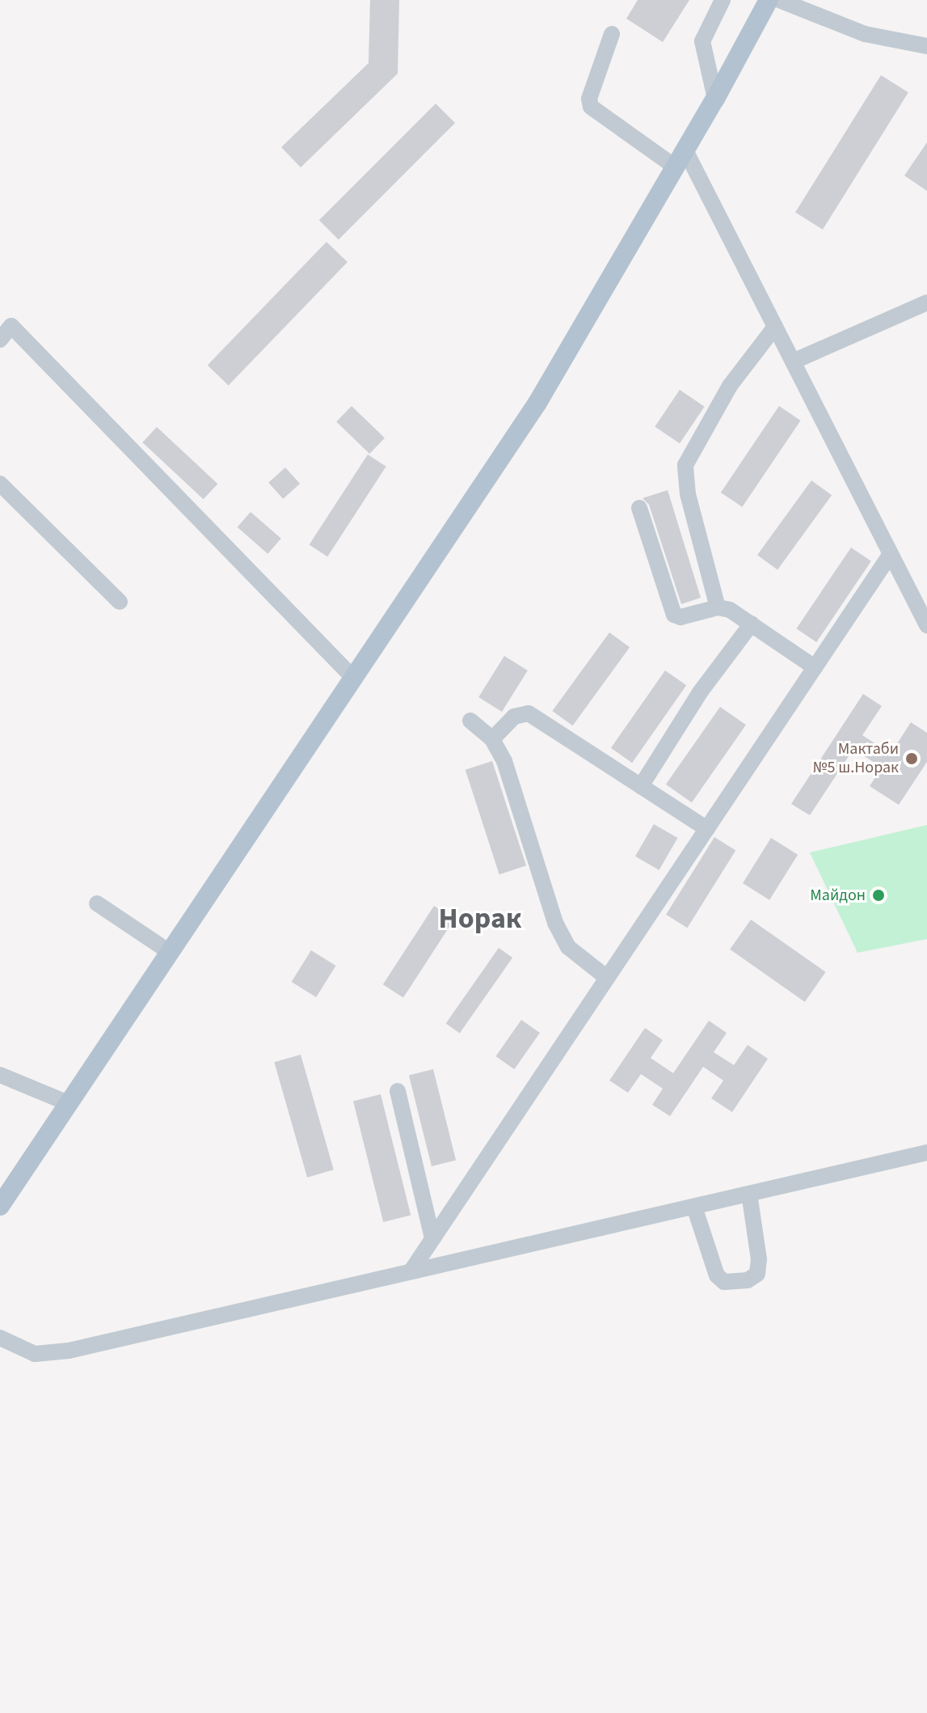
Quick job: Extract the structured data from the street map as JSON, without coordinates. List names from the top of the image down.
{
  "districts": ["Норак"],
  "places": ["Мактаби №5 ш.Норак", "Майдон"]
}
